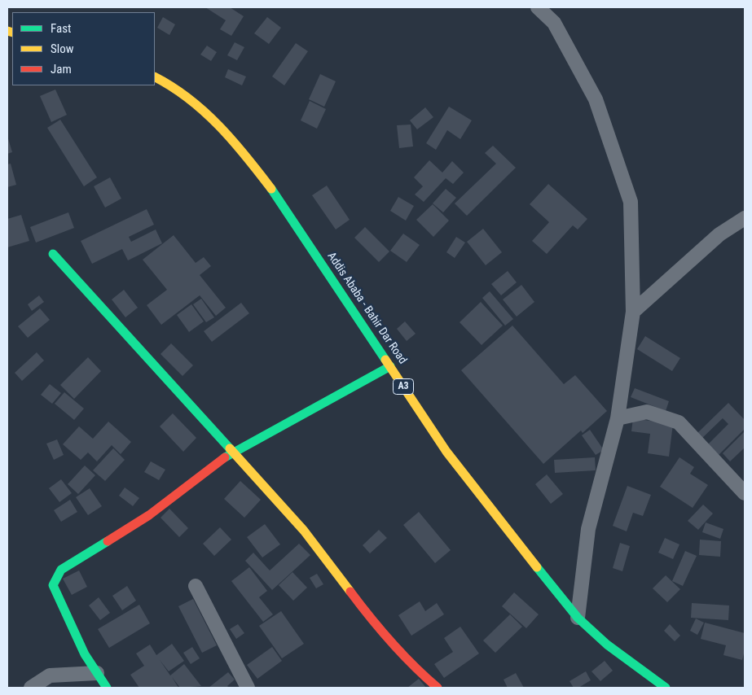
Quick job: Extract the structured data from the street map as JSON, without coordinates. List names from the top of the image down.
{
  "streets": {
    "main road": ["Addis Ababa - Bahir Dar Road", "A3"]
  },
  "legend": ["Fast", "Slow", "Jam"]
}
